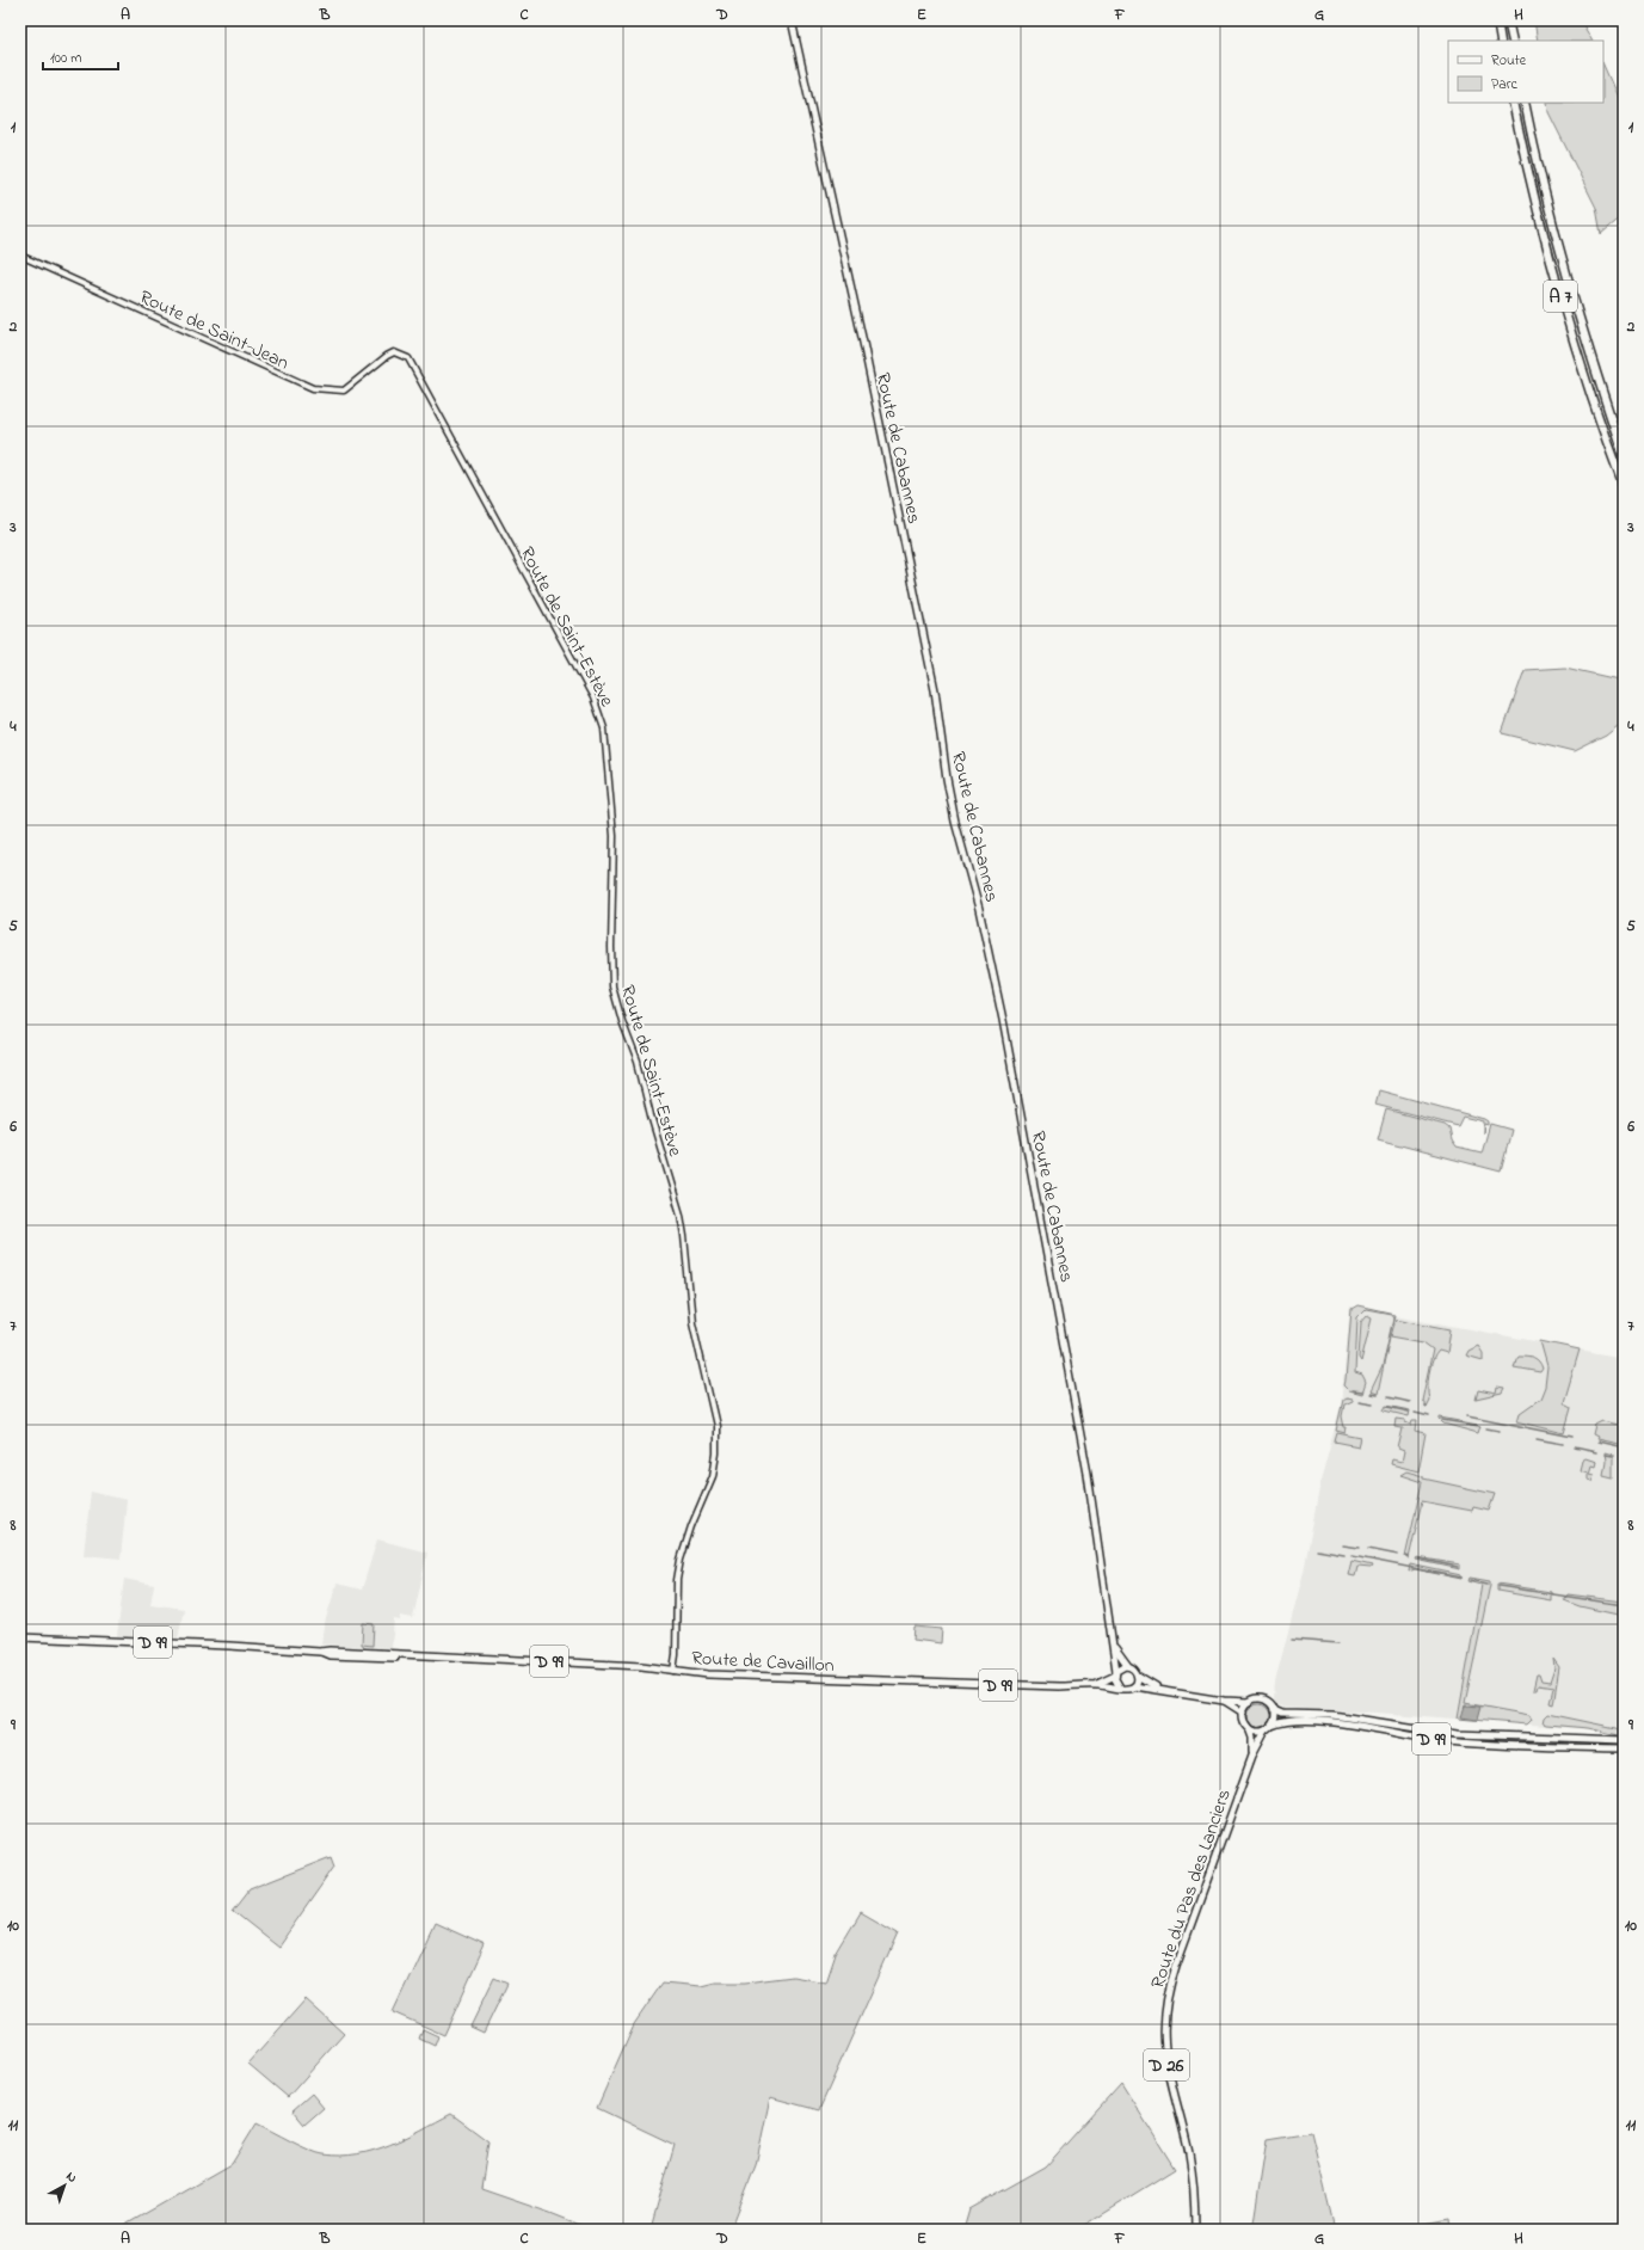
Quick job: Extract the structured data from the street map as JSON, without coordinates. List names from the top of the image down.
{
  "streets": {
    "highway": ["A 7"],
    "main road": [
      "Route de Cabannes",
      "D 99",
      "Route de Cavaillon",
      "Route du Pas des Lanciers",
      "D 26"
    ],
    "street": ["Route de Saint-Jean", "Route de Saint-Estève"]
  },
  "crossings": [
    ["Route de Saint-Jean", "Route de Saint-Estève"],
    ["Route de Cabannes", "Route de Cavaillon"],
    ["Route de Saint-Estève", "Route de Cavaillon"],
    ["D 99", "Route du Pas des Lanciers"]
  ],
  "legend": ["Route", "Parc"],
  "scale_bar": "100 m",
  "north": "top right",
  "grid": {
    "columns": [
      "A",
      "B",
      "C",
      "D",
      "E",
      "F",
      "G",
      "H"
    ],
    "rows": [
      "1",
      "2",
      "3",
      "4",
      "5",
      "6",
      "7",
      "8",
      "9",
      "10",
      "11"
    ]
  }
}
